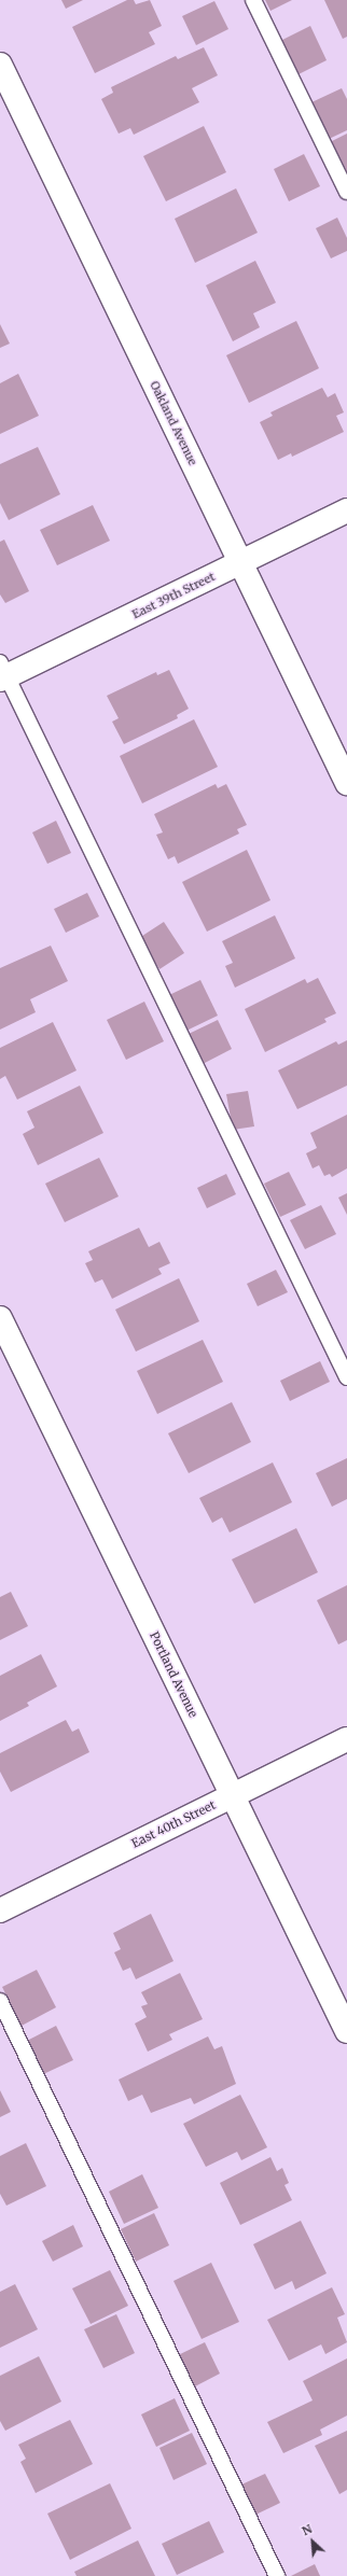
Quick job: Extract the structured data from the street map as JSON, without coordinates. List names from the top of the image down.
{
  "streets": {
    "street": [
      "Oakland Avenue",
      "East 39th Street",
      "Portland Avenue",
      "East 40th Street"
    ]
  },
  "crossings": [
    ["Oakland Avenue", "East 39th Street"],
    ["Portland Avenue", "East 40th Street"]
  ],
  "north": "top left"
}
